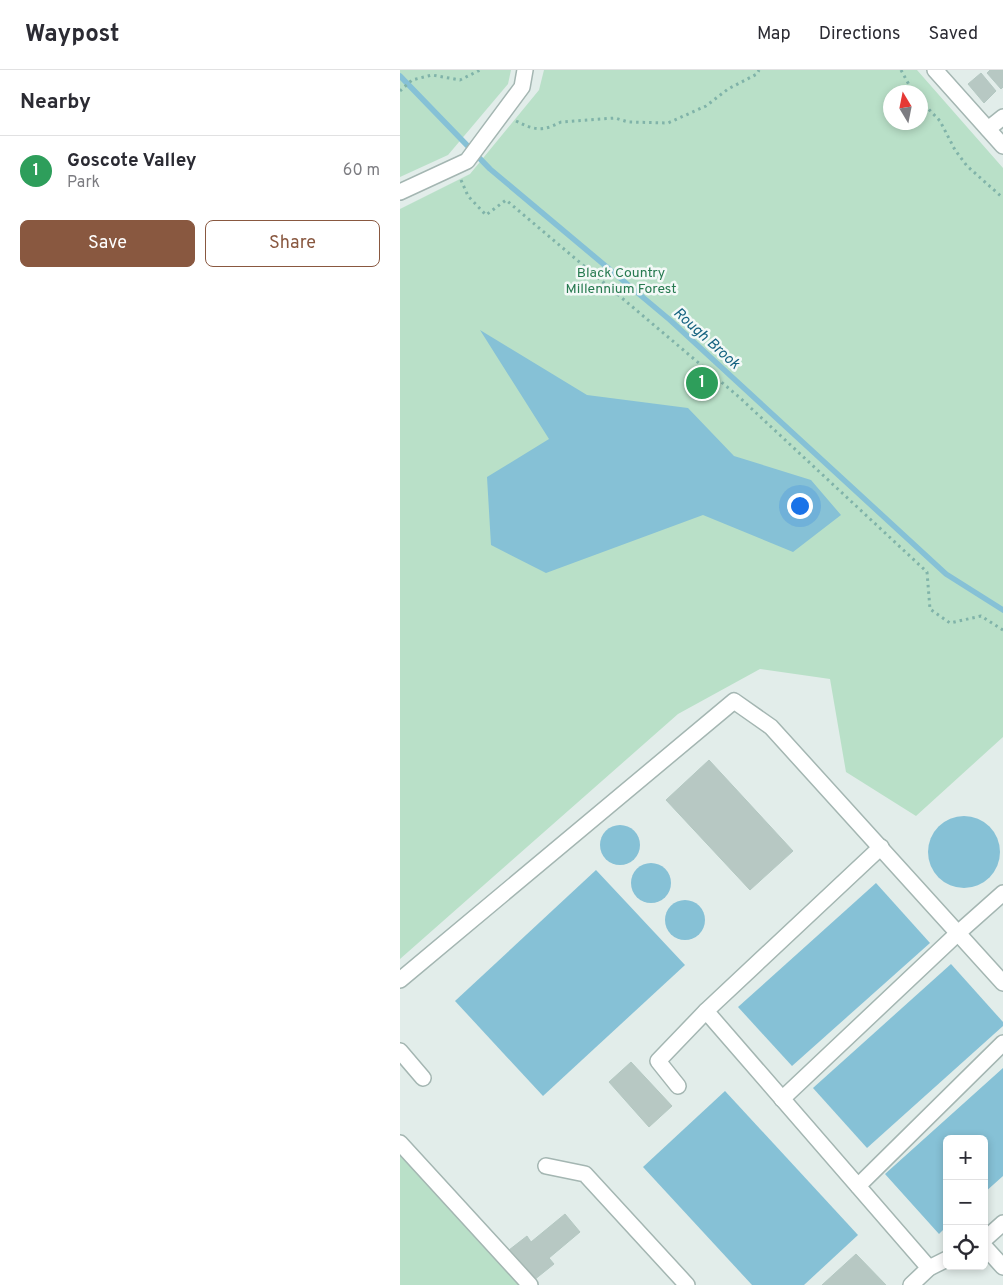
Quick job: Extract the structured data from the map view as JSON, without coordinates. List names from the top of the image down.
{
  "water": ["Rough Brook"],
  "parks": ["Black Country Millennium Forest"],
  "north": "top",
  "page": {
    "header": "Waypost",
    "nav": ["Map", "Directions", "Saved"],
    "heading": "Nearby",
    "list": [
      {
        "mark": "1",
        "name": "Goscote Valley",
        "note": "Park",
        "value": "60 m"
      }
    ],
    "buttons": ["Save", "Share"],
    "pins": "1",
    "map_buttons": ["+", "−"]
  }
}
